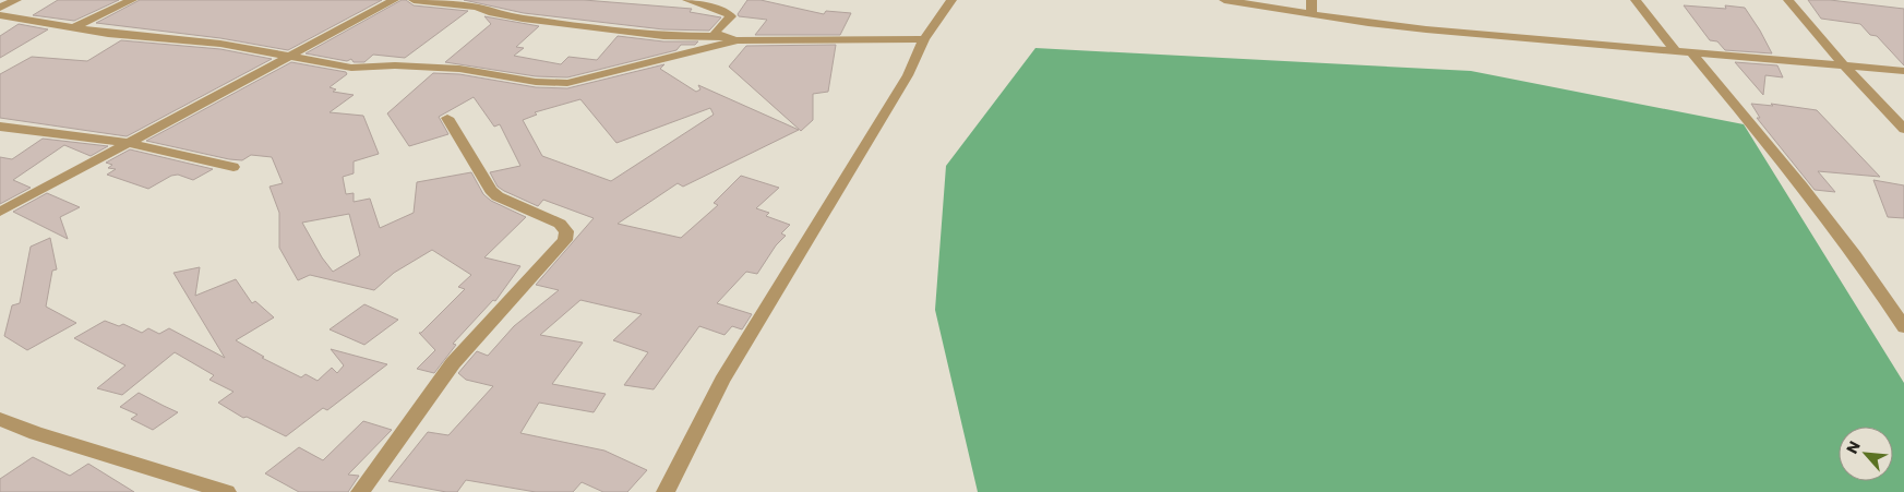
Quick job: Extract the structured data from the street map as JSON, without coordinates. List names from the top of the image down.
{
  "north": "top left"
}
